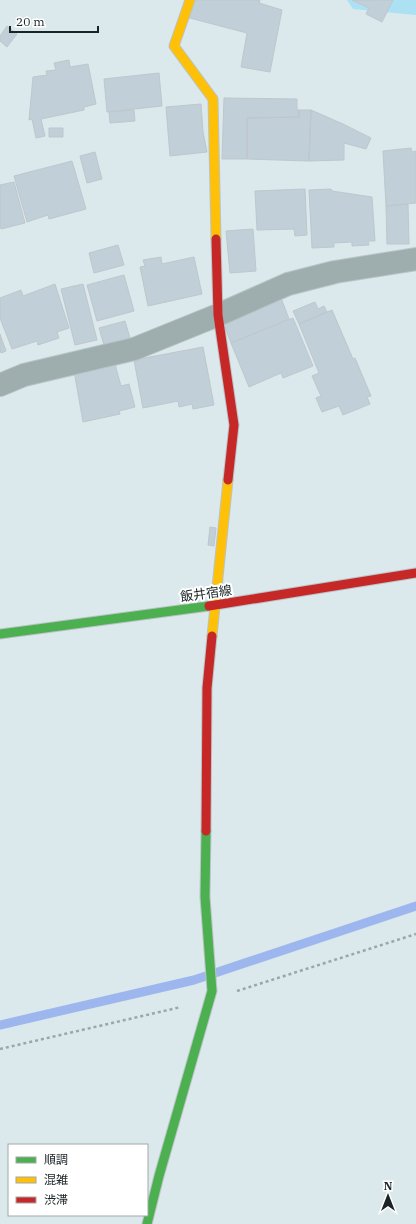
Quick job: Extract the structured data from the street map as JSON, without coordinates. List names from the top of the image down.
{
  "streets": {
    "street": ["飯井宿線"]
  },
  "legend": ["順調", "混雑", "渋滞"],
  "scale_bar": "20 m",
  "north": "top"
}
